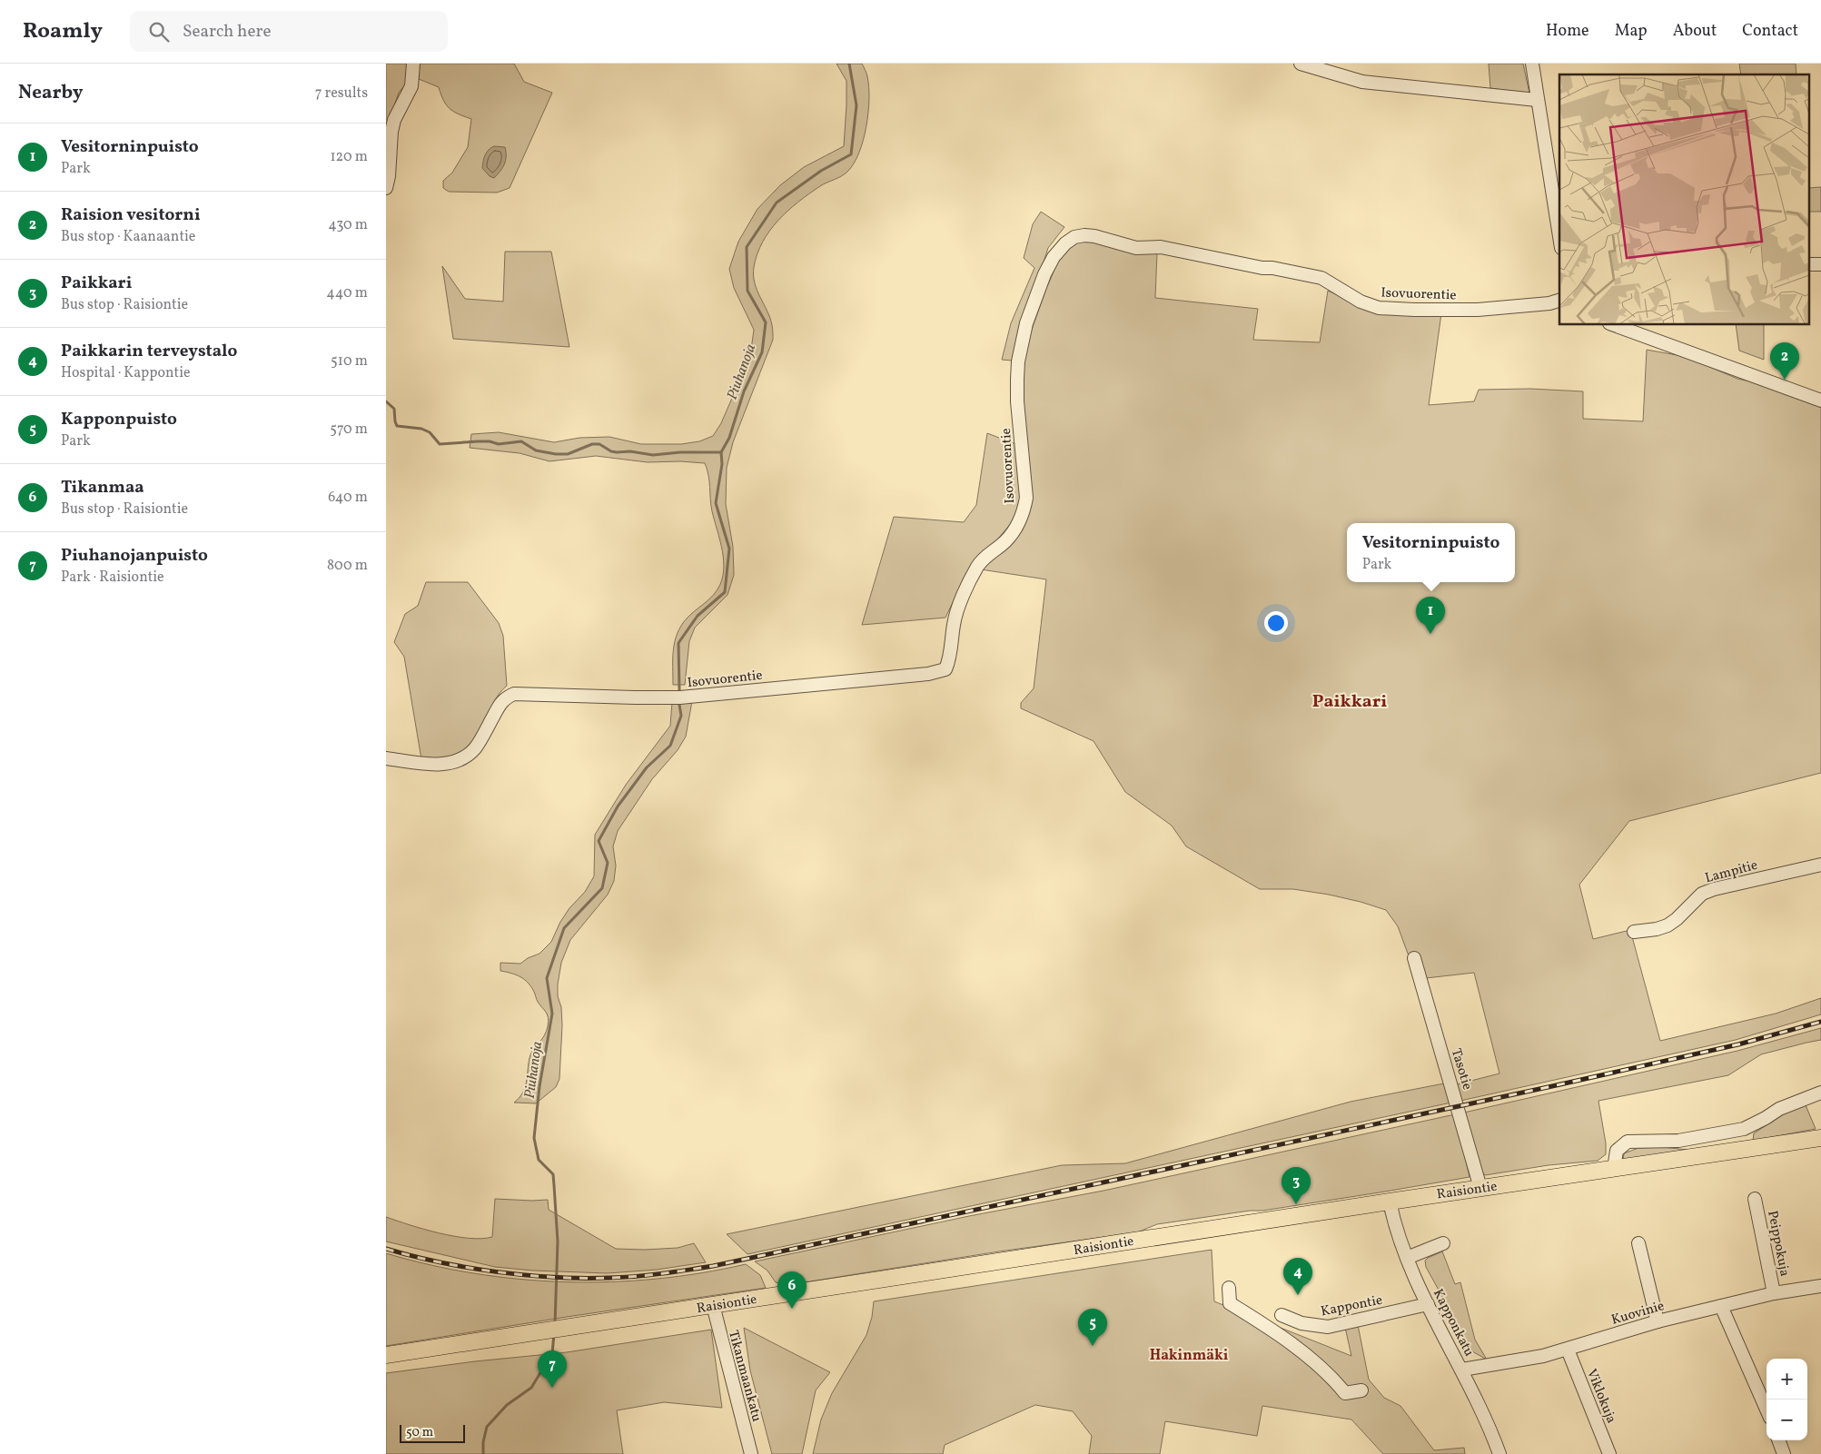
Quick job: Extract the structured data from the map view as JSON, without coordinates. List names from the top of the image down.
{
  "streets": {
    "main road": ["Raisiontie"],
    "street": [
      "Isovuorentie",
      "Lampitie",
      "Tasotie",
      "Peippokuja",
      "Kappontie",
      "Kuovinie",
      "Kapponkatu",
      "Tikanmaankatu",
      "Viklokuja"
    ]
  },
  "crossings": [
    ["Tasotie", "Raisiontie"],
    ["Raisiontie", "Kapponkatu"],
    ["Raisiontie", "Tikanmaankatu"],
    ["Peippokuja", "Kuovinie"],
    ["Kappontie", "Kapponkatu"],
    ["Kuovinie", "Kapponkatu"],
    ["Kuovinie", "Viklokuja"]
  ],
  "districts": ["Paikkari", "Hakinmäki"],
  "water": ["Piuhanoja"],
  "scale_bar": "50 m",
  "page": {
    "header": "Roamly",
    "search": "Search here",
    "nav": [
      "Home",
      "Map",
      "About",
      "Contact"
    ],
    "heading": ["Nearby", "7 results"],
    "list": [
      {
        "mark": "1",
        "name": "Vesitorninpuisto",
        "note": "Park",
        "value": "120 m"
      },
      {
        "mark": "2",
        "name": "Raision vesitorni",
        "note": "Bus stop · Kaanaantie",
        "value": "430 m"
      },
      {
        "mark": "3",
        "name": "Paikkari",
        "note": "Bus stop · Raisiontie",
        "value": "440 m"
      },
      {
        "mark": "4",
        "name": "Paikkarin terveystalo",
        "note": "Hospital · Kappontie",
        "value": "510 m"
      },
      {
        "mark": "5",
        "name": "Kapponpuisto",
        "note": "Park",
        "value": "570 m"
      },
      {
        "mark": "6",
        "name": "Tikanmaa",
        "note": "Bus stop · Raisiontie",
        "value": "640 m"
      },
      {
        "mark": "7",
        "name": "Piuhanojanpuisto",
        "note": "Park · Raisiontie",
        "value": "800 m"
      }
    ],
    "pins": [
      "2",
      "1",
      "3",
      "4",
      "6",
      "5",
      "7"
    ],
    "popup": ["Vesitorninpuisto", "Park"],
    "map_buttons": ["+", "−"],
    "scale": "50 m"
  }
}
